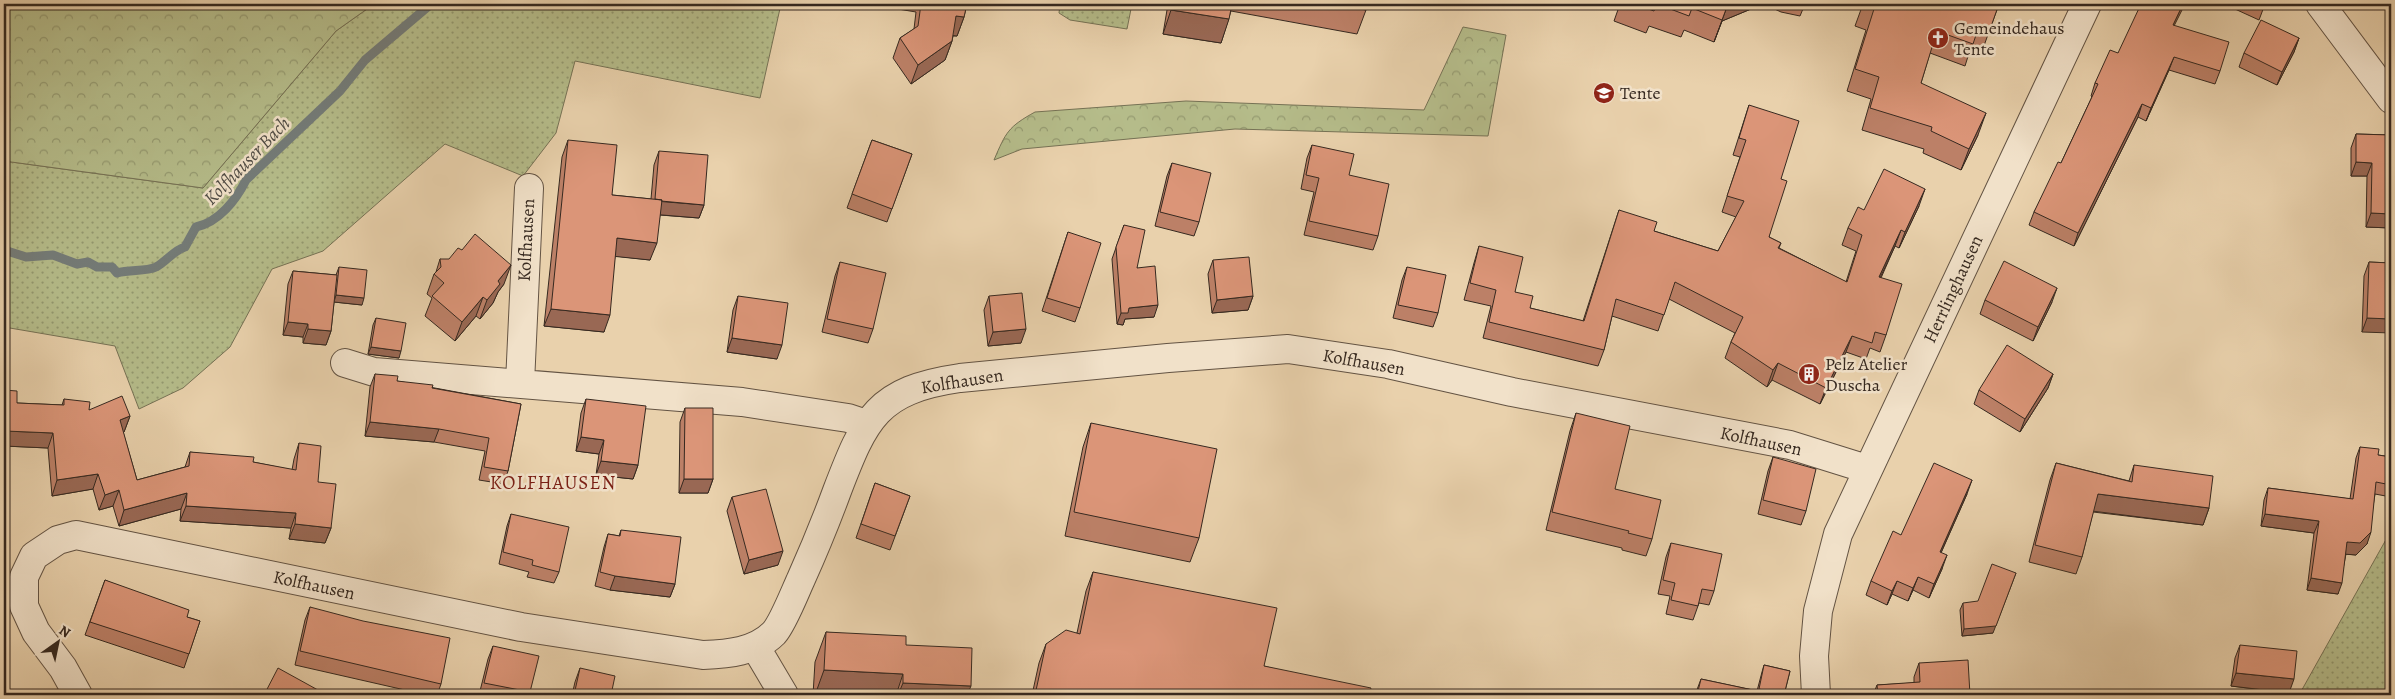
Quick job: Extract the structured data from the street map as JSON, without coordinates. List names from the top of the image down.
{
  "streets": {
    "street": ["Kolfhausen", "Herrlinghausen"]
  },
  "crossings": [
    ["Kolfhausen", "Herrlinghausen"]
  ],
  "districts": ["KOLFHAUSEN"],
  "water": ["Kolfhauser Bach"],
  "places": {
    "church": ["Gemeindehaus Tente"],
    "school or university": ["Tente"],
    "building": ["Pelz Atelier Duscha"]
  },
  "north": "top right"
}
